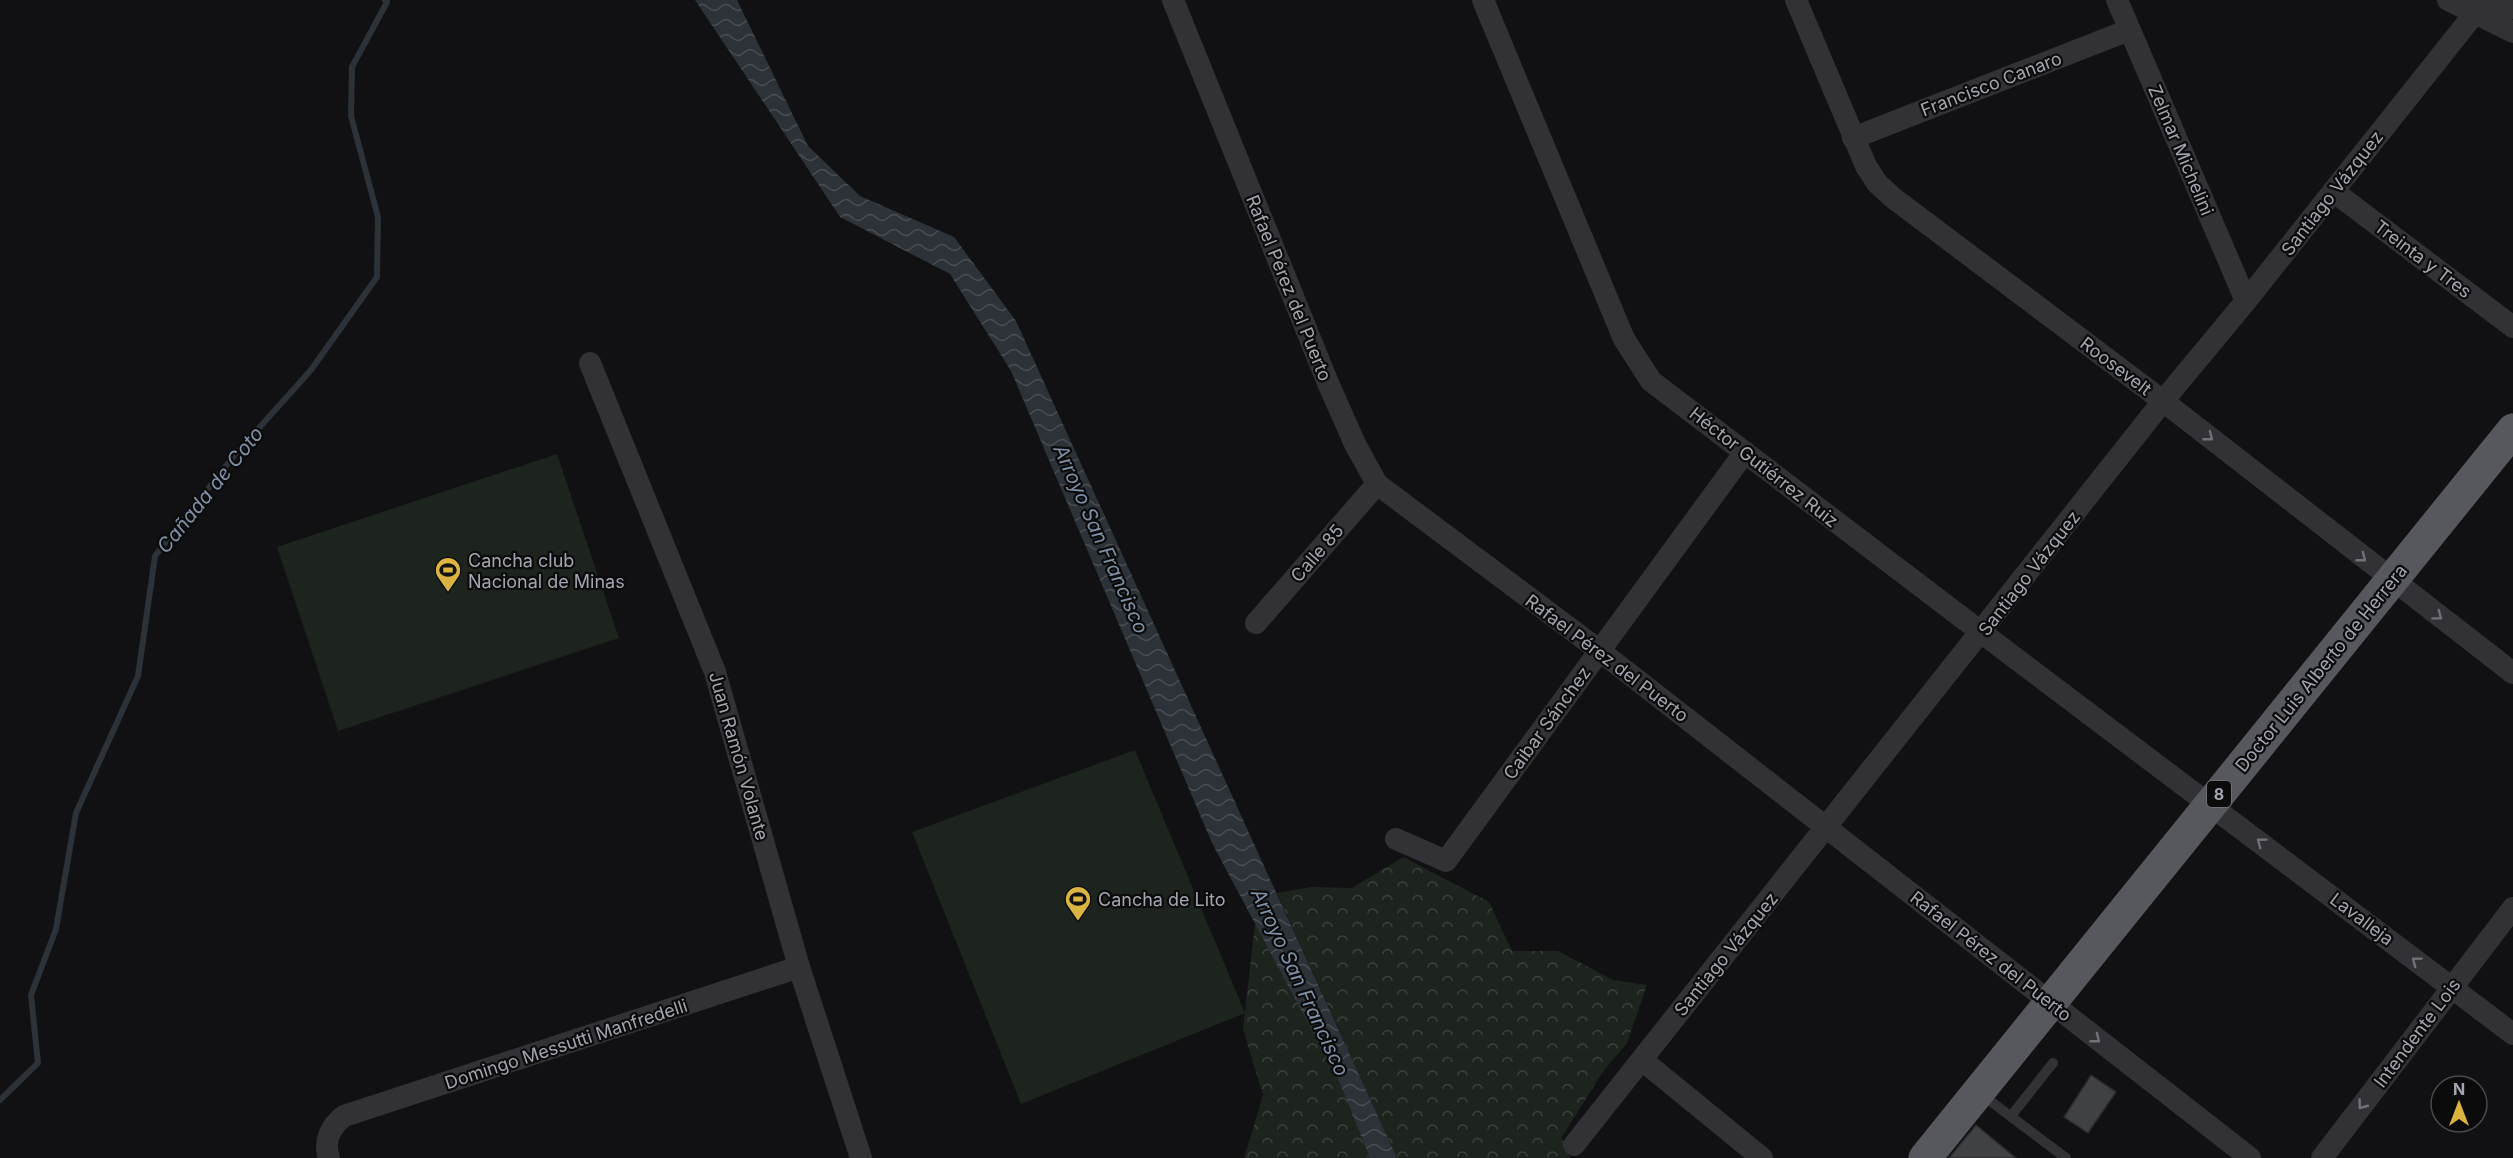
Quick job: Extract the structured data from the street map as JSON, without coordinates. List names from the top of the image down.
{
  "streets": {
    "highway": ["Doctor Luis Alberto de Herrera", "8"],
    "street": [
      "Francisco Canaro",
      "Zelmar Michelini",
      "Santiago Vázquez",
      "Treinta y Tres",
      "Rafael Pérez del Puerto",
      "Roosevelt",
      "Héctor Gutiérrez Ruiz",
      "Calle 85",
      "Caibar Sánchez",
      "Juan Ramón Volante",
      "Lavalleja",
      "Intendente Lois",
      "Domingo Messutti Manfredelli"
    ]
  },
  "crossings": [
    ["Francisco Canaro", "Zelmar Michelini"],
    ["Francisco Canaro", "Roosevelt"],
    ["Zelmar Michelini", "Santiago Vázquez"],
    ["Santiago Vázquez", "Treinta y Tres"],
    ["Santiago Vázquez", "Rafael Pérez del Puerto"],
    ["Santiago Vázquez", "Roosevelt"],
    ["Santiago Vázquez", "Héctor Gutiérrez Ruiz"],
    ["Rafael Pérez del Puerto", "Calle 85"],
    ["Rafael Pérez del Puerto", "Doctor Luis Alberto de Herrera"],
    ["Rafael Pérez del Puerto", "Caibar Sánchez"],
    ["Roosevelt", "Doctor Luis Alberto de Herrera"],
    ["Héctor Gutiérrez Ruiz", "Doctor Luis Alberto de Herrera"],
    ["Héctor Gutiérrez Ruiz", "Caibar Sánchez"],
    ["Héctor Gutiérrez Ruiz", "Lavalleja"],
    ["Doctor Luis Alberto de Herrera", "Lavalleja"],
    ["Juan Ramón Volante", "Domingo Messutti Manfredelli"],
    ["Lavalleja", "Intendente Lois"]
  ],
  "one_way": ["Roosevelt", "Lavalleja", "Intendente Lois"],
  "water": ["Cañada de Coto", "Arroyo San Francisco"],
  "places": {
    "sports": ["Cancha club Nacional de Minas", "Cancha de Lito"]
  },
  "north": "top"
}
